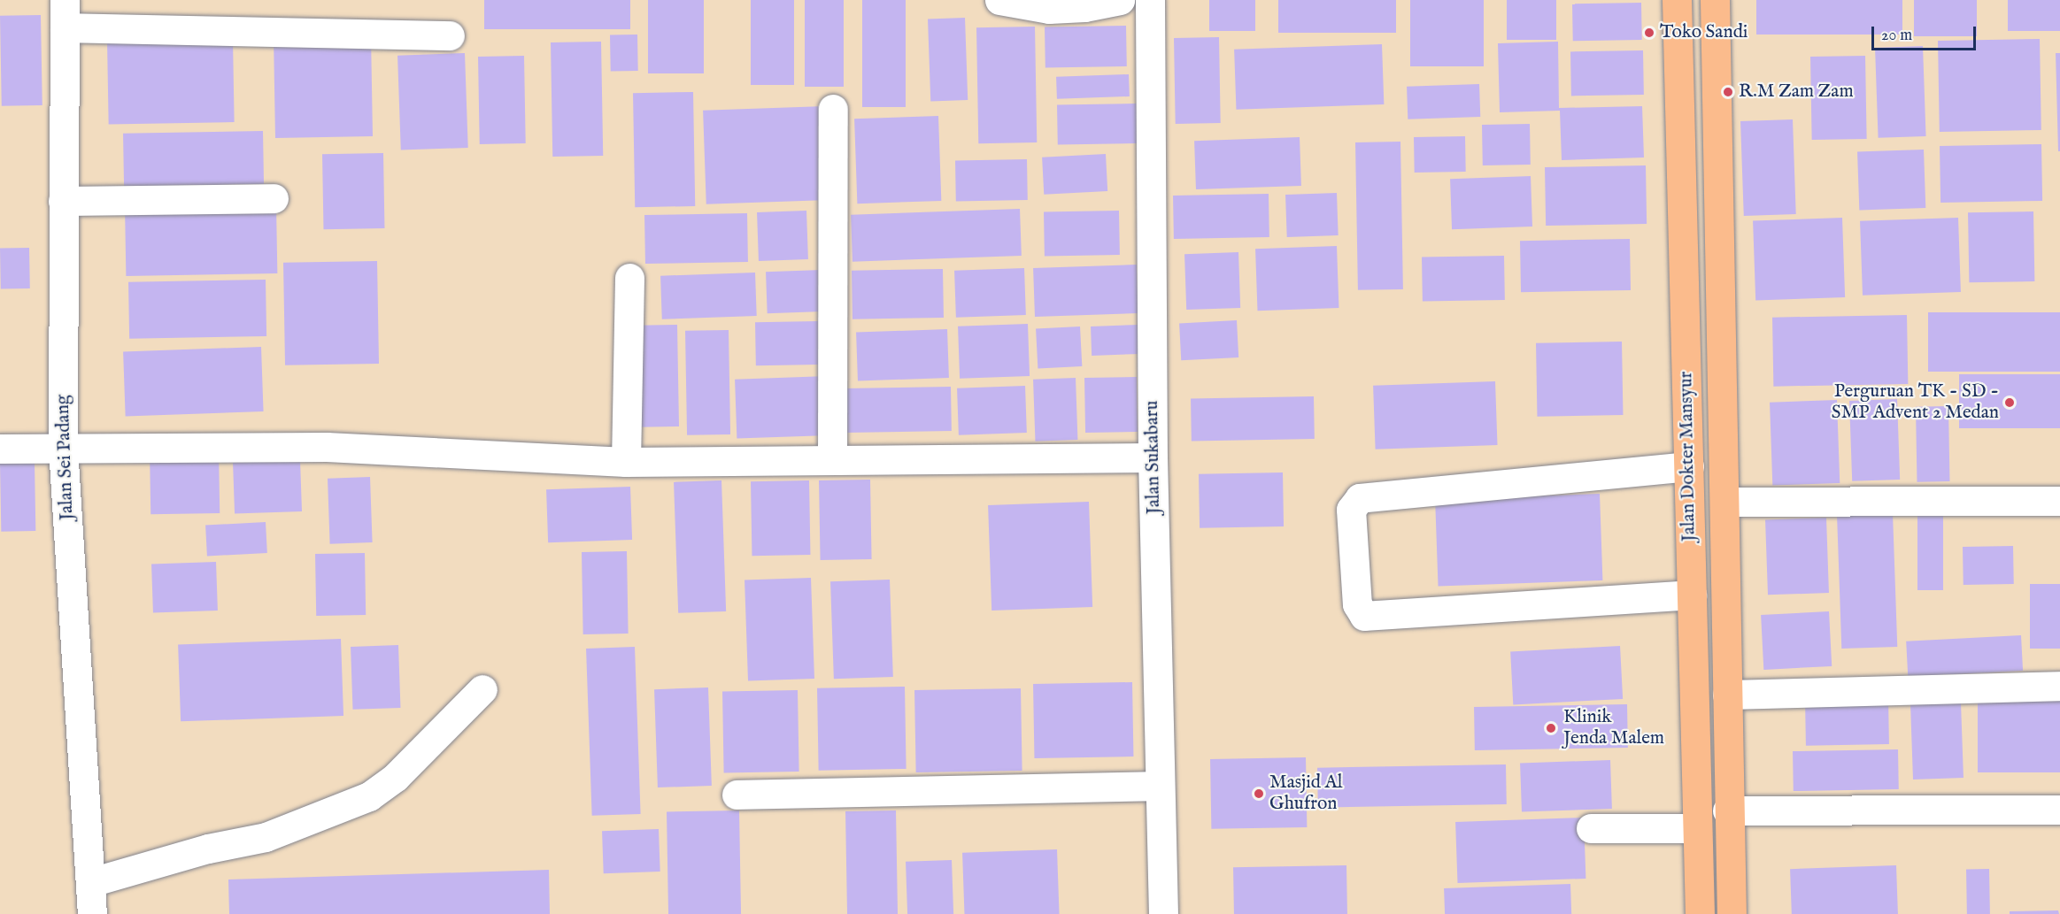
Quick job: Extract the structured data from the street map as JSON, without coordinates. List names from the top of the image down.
{
  "streets": {
    "main road": ["Jalan Dokter Mansyur"],
    "street": ["Jalan Sei Padang", "Jalan Sukabaru"]
  },
  "places": [
    "Toko Sandi",
    "R.M Zam Zam",
    "Perguruan TK - SD - SMP Advent 2 Medan",
    "Klinik Jenda Malem",
    "Masjid Al Ghufron"
  ],
  "scale_bar": "20 m"
}
